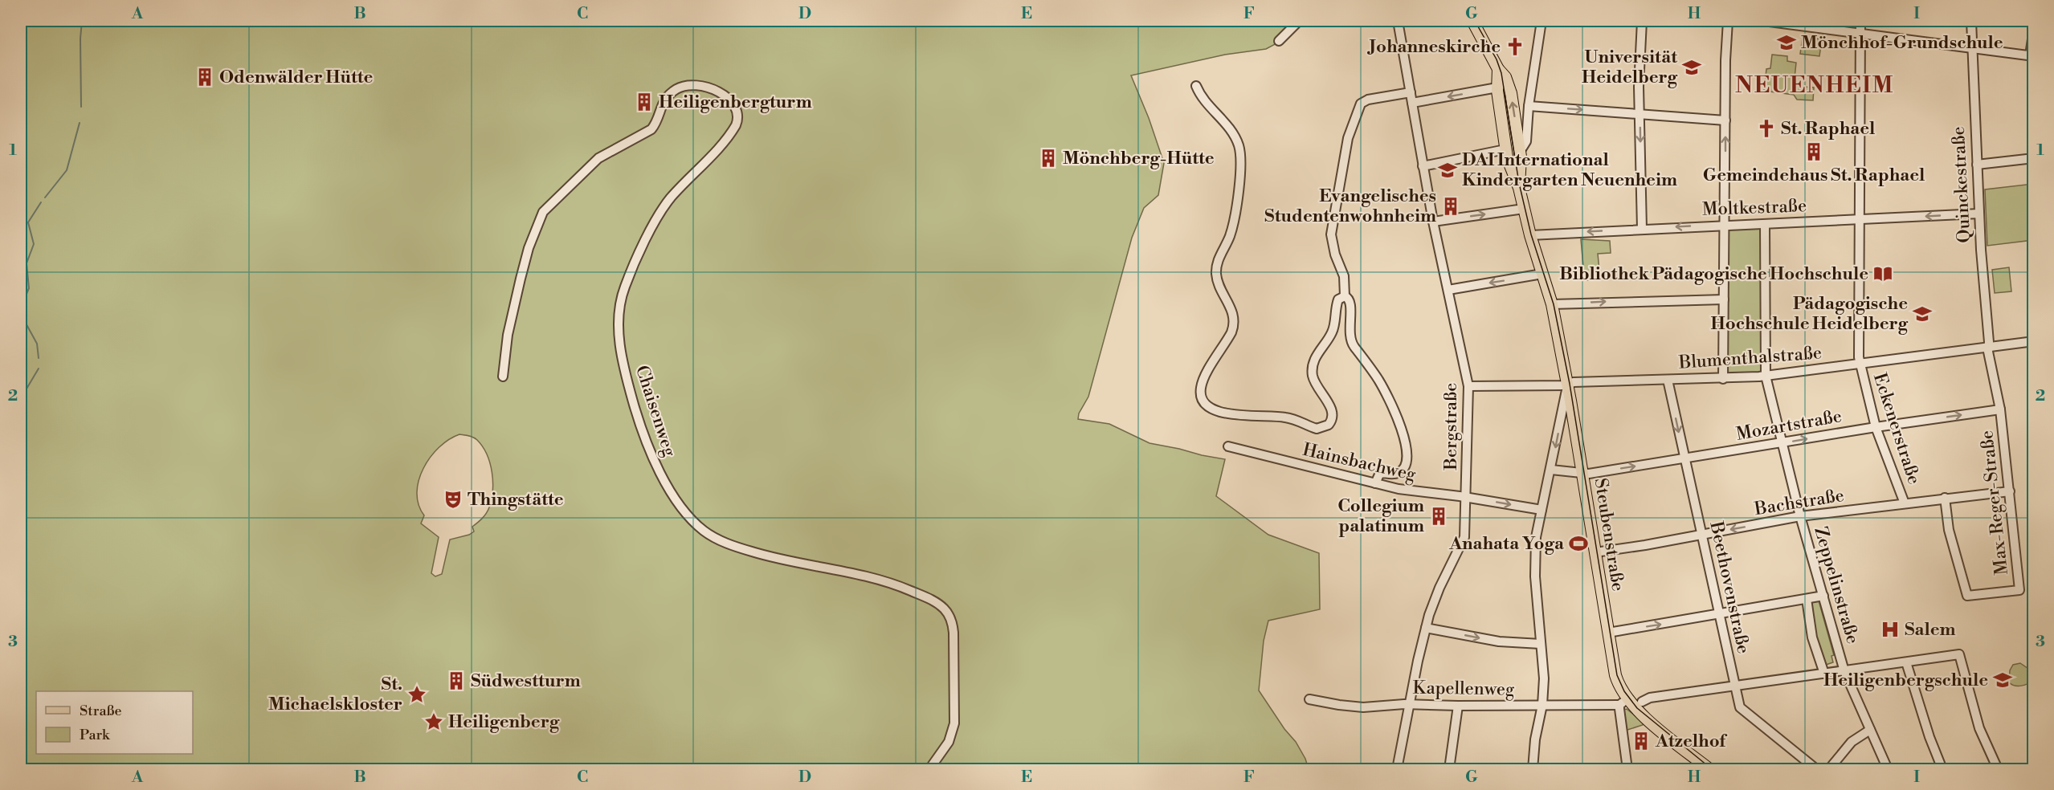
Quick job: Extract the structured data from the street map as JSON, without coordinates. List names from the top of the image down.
{
  "streets": {
    "main road": ["Steubenstraße"],
    "street": [
      "Quinckestraße",
      "Moltkestraße",
      "Blumenthalstraße",
      "Chaisenweg",
      "Mozartstraße",
      "Bergstraße",
      "Eckenerstraße",
      "Hainsbachweg",
      "Bachstraße",
      "Max-Reger-Straße",
      "Zeppelinstraße",
      "Beethovenstraße",
      "Kapellenweg"
    ]
  },
  "crossings": [
    ["Quinckestraße", "Moltkestraße"],
    ["Quinckestraße", "Blumenthalstraße"],
    ["Quinckestraße", "Max-Reger-Straße"],
    ["Moltkestraße", "Eckenerstraße"],
    ["Moltkestraße", "Steubenstraße"],
    ["Moltkestraße", "Zeppelinstraße"],
    ["Blumenthalstraße", "Bergstraße"],
    ["Blumenthalstraße", "Eckenerstraße"],
    ["Blumenthalstraße", "Max-Reger-Straße"],
    ["Blumenthalstraße", "Steubenstraße"],
    ["Blumenthalstraße", "Zeppelinstraße"],
    ["Blumenthalstraße", "Beethovenstraße"],
    ["Mozartstraße", "Eckenerstraße"],
    ["Mozartstraße", "Max-Reger-Straße"],
    ["Mozartstraße", "Steubenstraße"],
    ["Mozartstraße", "Zeppelinstraße"],
    ["Mozartstraße", "Beethovenstraße"],
    ["Bergstraße", "Hainsbachweg"],
    ["Bergstraße", "Kapellenweg"],
    ["Eckenerstraße", "Bachstraße"],
    ["Bachstraße", "Max-Reger-Straße"],
    ["Bachstraße", "Steubenstraße"],
    ["Bachstraße", "Zeppelinstraße"],
    ["Bachstraße", "Beethovenstraße"],
    ["Steubenstraße", "Kapellenweg"]
  ],
  "one_way": ["Mozartstraße"],
  "districts": ["NEUENHEIM"],
  "places": {
    "school or university": [
      "Mönchhof-Grundschule",
      "Universität Heidelberg",
      "DAI International Kindergarten Neuenheim",
      "Pädagogische Hochschule Heidelberg",
      "Heiligenbergschule"
    ],
    "church": ["Johanneskirche", "St. Raphael"],
    "building": [
      "Odenwälder Hütte",
      "Heiligenbergturm",
      "Gemeindehaus St. Raphael",
      "Mönchberg-Hütte",
      "Evangelisches Studentenwohnheim",
      "Collegium palatinum",
      "Südwestturm",
      "Atzelhof"
    ],
    "library": ["Bibliothek Pädagogische Hochschule"],
    "theatre": ["Thingstätte"],
    "sports": ["Anahata Yoga"],
    "hospital": ["Salem"],
    "place": ["St. Michaelskloster", "Heiligenberg"]
  },
  "legend": ["Straße", "Park"],
  "grid": {
    "columns": [
      "A",
      "B",
      "C",
      "D",
      "E",
      "F",
      "G",
      "H",
      "I"
    ],
    "rows": ["1", "2", "3"]
  }
}
